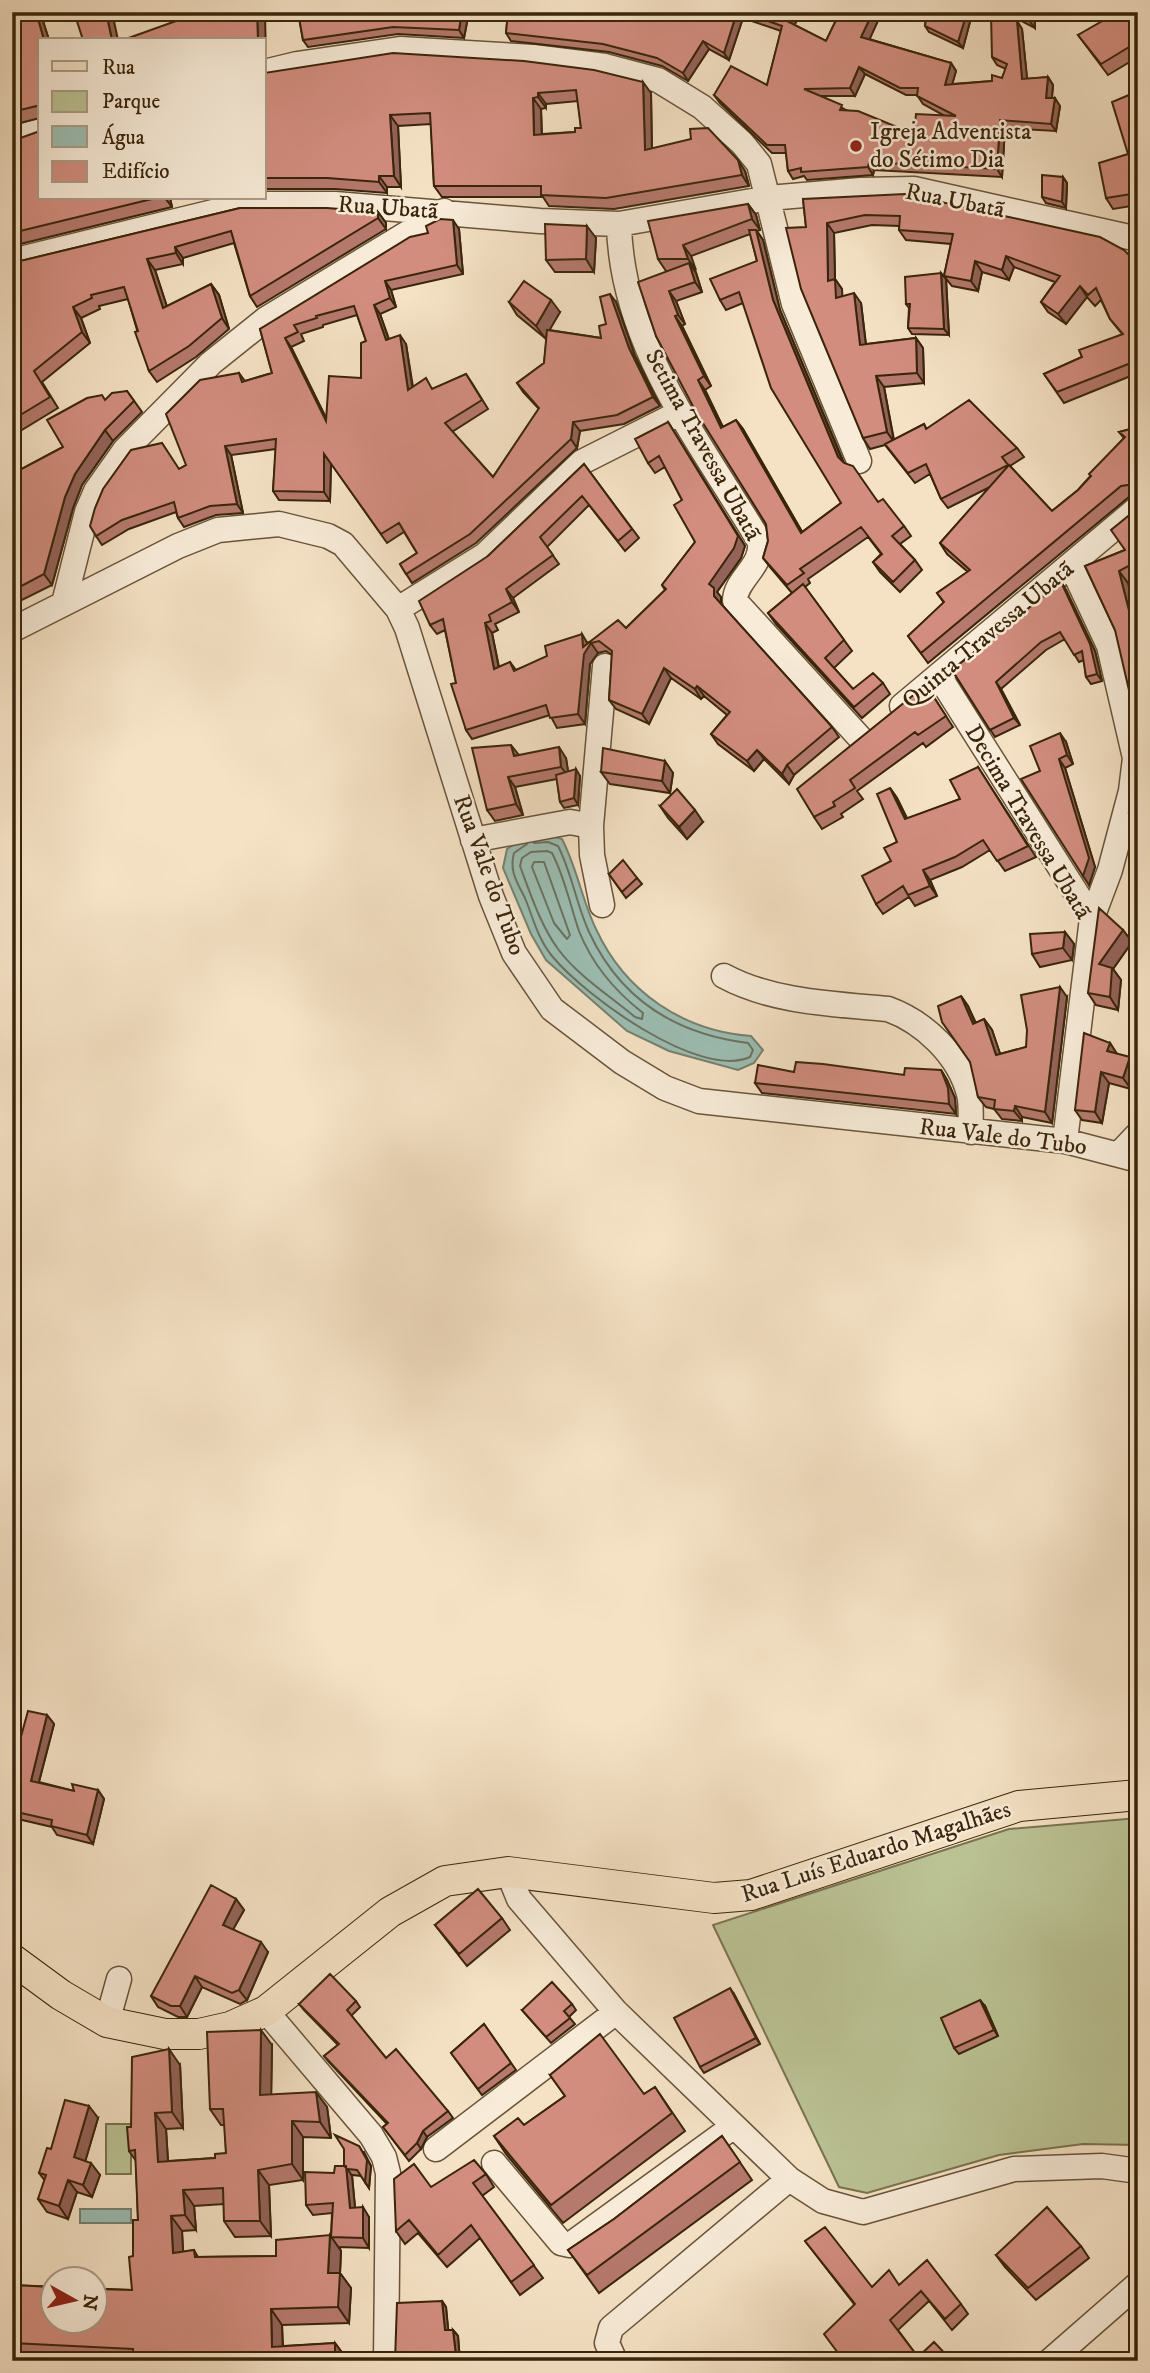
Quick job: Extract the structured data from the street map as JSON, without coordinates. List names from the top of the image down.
{
  "streets": {
    "main road": ["Rua Luís Eduardo Magalhães"],
    "street": [
      "Rua Ubatã",
      "Setima Travessa Ubatã",
      "Quinta Travessa Ubatã",
      "Decima Travessa Ubatã",
      "Rua Vale do Tubo"
    ]
  },
  "crossings": [
    ["Rua Ubatã", "Setima Travessa Ubatã"],
    ["Setima Travessa Ubatã", "Quinta Travessa Ubatã"],
    ["Quinta Travessa Ubatã", "Decima Travessa Ubatã"],
    ["Decima Travessa Ubatã", "Rua Vale do Tubo"]
  ],
  "places": ["Igreja Adventista do Sétimo Dia"],
  "legend": [
    "Rua",
    "Parque",
    "Água",
    "Edifício"
  ],
  "north": "right"
}
